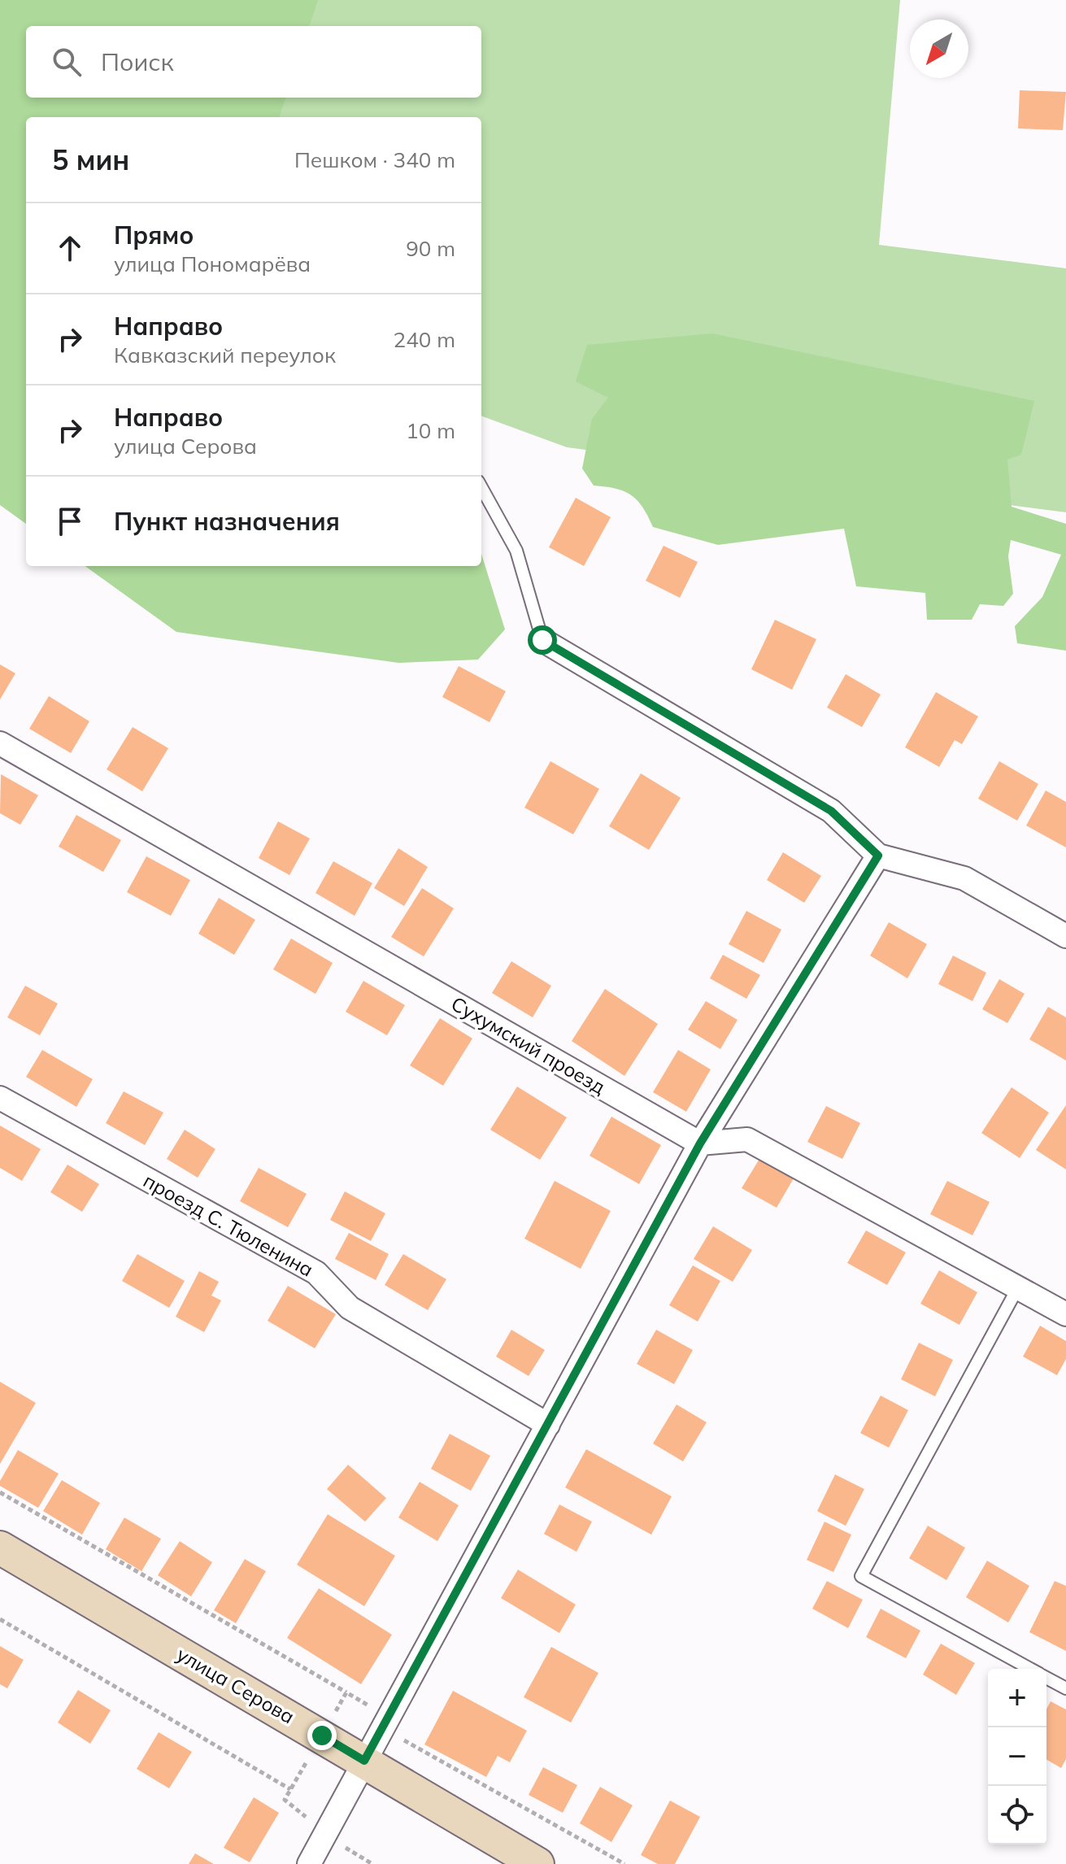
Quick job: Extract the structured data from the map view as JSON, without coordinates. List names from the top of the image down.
{
  "streets": {
    "main road": ["улица Серова"],
    "street": ["Сухумский проезд", "проезд С. Тюленина"]
  },
  "north": "bottom left",
  "page": {
    "search": "Поиск",
    "heading": ["5 мин", "Пешком · 340 m"],
    "list": [
      ["Прямо", "улица Пономарёва", "90 m"],
      ["Направо", "Кавказский переулок", "240 m"],
      ["Направо", "улица Серова", "10 m"],
      "Пункт назначения"
    ],
    "map_buttons": ["+", "−"]
  }
}
